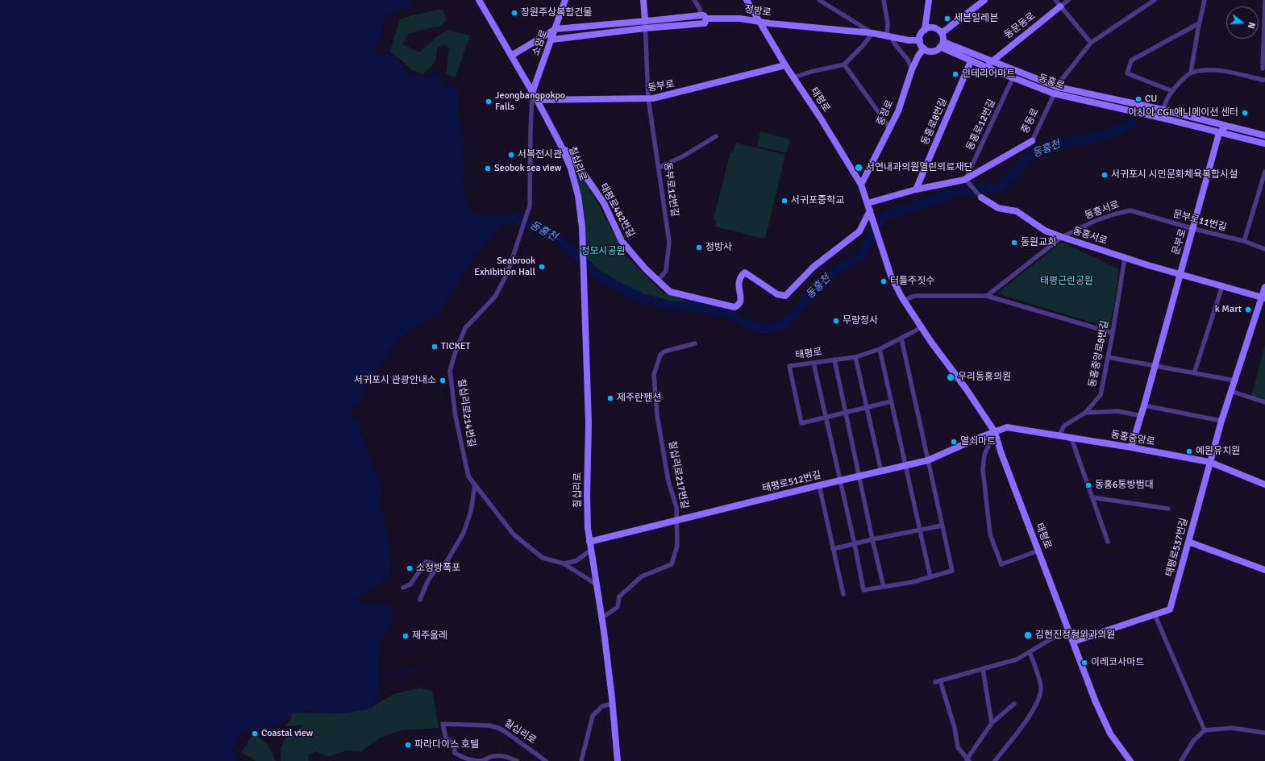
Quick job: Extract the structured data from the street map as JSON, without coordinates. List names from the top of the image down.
{
  "streets": {
    "street": [
      "정방로",
      "동문동로",
      "소암로",
      "동홍로",
      "동부로",
      "태평로",
      "중정로",
      "중동로",
      "동홍로8번길",
      "동홍로12번길",
      "칠십리로",
      "동부로12번길",
      "태평로482번길",
      "동흥서로",
      "문부로11번길",
      "동홍서로",
      "문부로",
      "동홍중앙로8번길",
      "칠십리로214번길",
      "동홍중앙로",
      "칠십리로217번길",
      "태평로512번길",
      "태평로537번길"
    ]
  },
  "crossings": [
    ["정방로", "소암로"],
    ["정방로", "동홍로"],
    ["정방로", "태평로"],
    ["정방로", "중정로"],
    ["동문동로", "동홍로"],
    ["소암로", "칠십리로"],
    ["소암로", "칠십리로214번길"],
    ["동홍로", "중정로"],
    ["동홍로", "중동로"],
    ["동홍로", "동홍로8번길"],
    ["동홍로", "동홍로12번길"],
    ["동홍로", "문부로"],
    ["동부로", "태평로"],
    ["동부로", "칠십리로"],
    ["동부로", "동부로12번길"],
    ["태평로", "중정로"],
    ["태평로", "중동로"],
    ["태평로", "태평로482번길"],
    ["태평로", "동홍중앙로"],
    ["태평로", "태평로512번길"],
    ["태평로", "태평로537번길"],
    ["중동로", "동홍로8번길"],
    ["중동로", "동홍로12번길"],
    ["중동로", "동홍서로"],
    ["동홍로12번길", "동홍서로"],
    ["칠십리로", "태평로482번길"],
    ["칠십리로", "칠십리로214번길"],
    ["칠십리로", "칠십리로217번길"],
    ["칠십리로", "태평로512번길"],
    ["동부로12번길", "태평로482번길"],
    ["동흥서로", "문부로11번길"],
    ["동흥서로", "동홍서로"],
    ["문부로11번길", "문부로"],
    ["동홍서로", "문부로"],
    ["동홍서로", "동홍중앙로8번길"],
    ["동홍서로", "태평로537번길"],
    ["문부로", "동홍중앙로"],
    ["동홍중앙로8번길", "동홍중앙로"],
    ["동홍중앙로", "태평로512번길"],
    ["동홍중앙로", "태평로537번길"],
    ["칠십리로217번길", "태평로512번길"]
  ],
  "water": ["동홍천"],
  "parks": ["정모시공원", "태평근린공원"],
  "places": [
    "장원주상복합건물",
    "세븐일레븐",
    "인테리어마트",
    "CU",
    "Jeongbangpokpo Falls",
    "아시아 CGI 애니메이션 센터",
    "서복전시관",
    "서연내과의원열린의료재단",
    "Seobok sea view",
    "서귀포시 시민문화체육복합시설",
    "서귀포중학교",
    "동원교회",
    "정방사",
    "Seabrook Exhibition Hall",
    "터틀주짓수",
    "k Mart",
    "무량정사",
    "TICKET",
    "우리동홍의원",
    "서귀포시 관광안내소",
    "제주란펜션",
    "열쇠마트",
    "예원유치원",
    "동홍6통방범대",
    "소정방폭포",
    "김현진정형외과의원",
    "제주올레",
    "이레코사마트",
    "Coastal view",
    "파라다이스 호텔"
  ],
  "north": "right"
}
